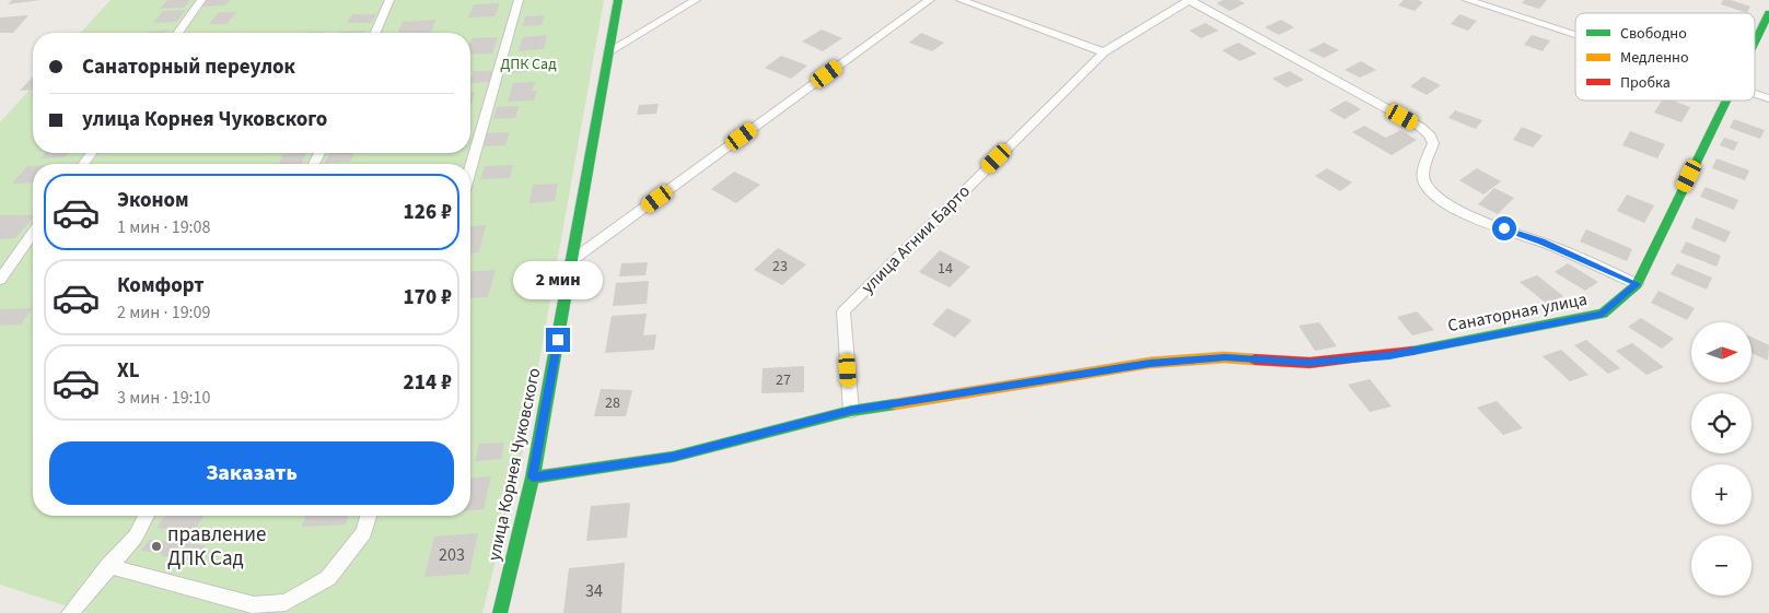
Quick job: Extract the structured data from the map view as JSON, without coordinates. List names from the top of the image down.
{
  "streets": {
    "street": ["улица Агнии Барто", "Санаторная улица", "улица Корнея Чуковского"]
  },
  "crossings": [
    ["улица Агнии Барто", "Санаторная улица"],
    ["Санаторная улица", "улица Корнея Чуковского"]
  ],
  "parks": ["ДПК Сад"],
  "places": ["правление ДПК Сад"],
  "house_numbers": [
    "23",
    "14",
    "27",
    "28",
    "203",
    "34"
  ],
  "legend": ["Свободно", "Медленно", "Пробка"],
  "north": "right",
  "page": {
    "banner": ["Санаторный переулок", "улица Корнея Чуковского"],
    "list": [
      {
        "name": "Эконом",
        "note": "1 мин · 19:08",
        "value": "126 ₽"
      },
      {
        "name": "Комфорт",
        "note": "2 мин · 19:09",
        "value": "170 ₽"
      },
      {
        "name": "XL",
        "note": "3 мин · 19:10",
        "value": "214 ₽"
      }
    ],
    "bubble": "2 мин",
    "map_buttons": ["+", "−"],
    "buttons": "Заказать"
  }
}
